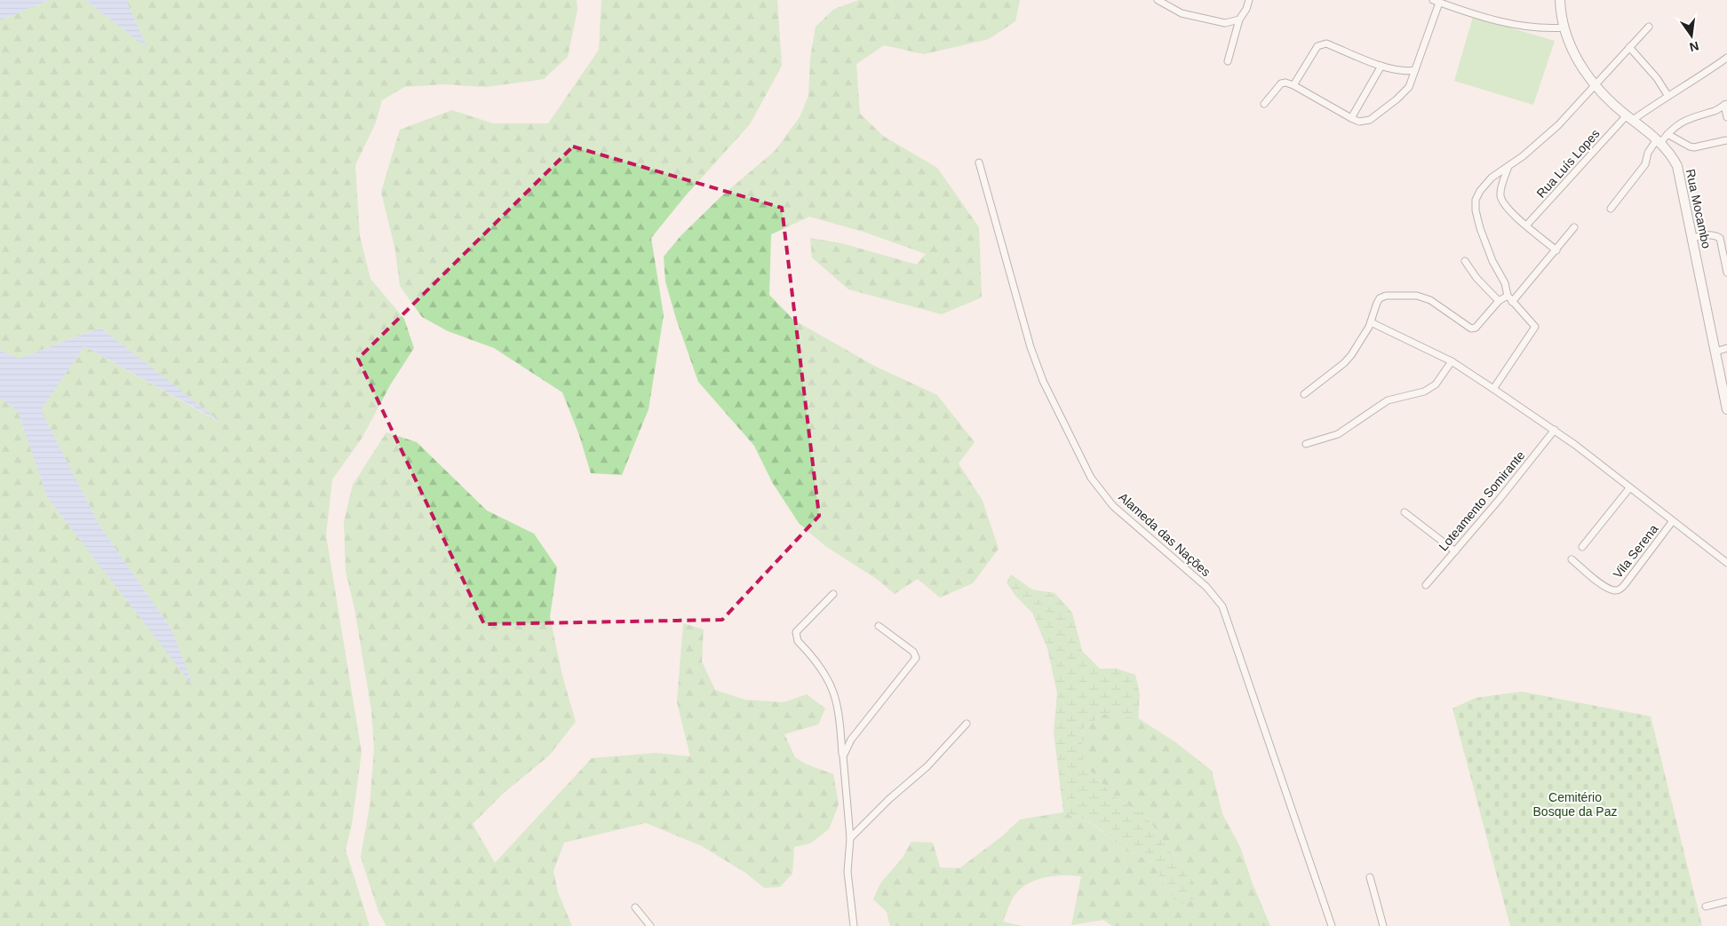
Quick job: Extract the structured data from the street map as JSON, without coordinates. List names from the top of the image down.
{
  "streets": {
    "main road": ["Rua Mocambo"],
    "street": [
      "Rua Luís Lopes",
      "Loteamento Somirante",
      "Alameda das Nações",
      "Vila Serena"
    ]
  },
  "crossings": [
    ["Rua Luís Lopes", "Rua Mocambo"]
  ],
  "parks": ["Cemitério Bosque da Paz"],
  "north": "bottom"
}
